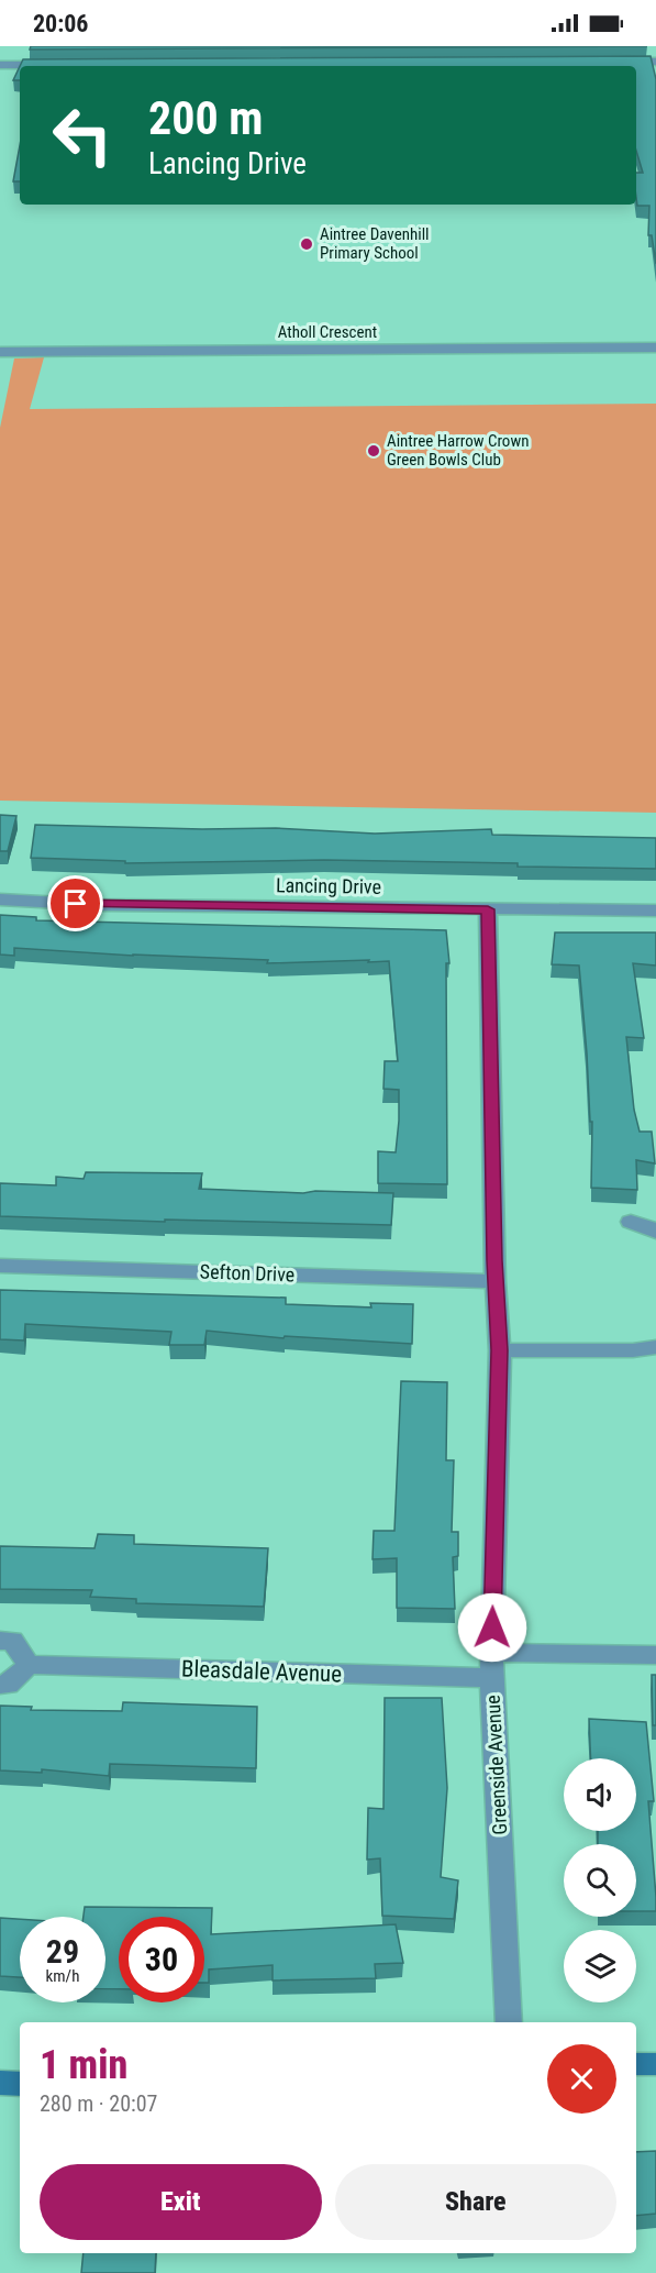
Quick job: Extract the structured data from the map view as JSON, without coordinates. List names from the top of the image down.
{
  "streets": {
    "street": [
      "Atholl Crescent",
      "Lancing Drive",
      "Sefton Drive",
      "Bleasdale Avenue",
      "Greenside Avenue"
    ]
  },
  "crossings": [
    ["Lancing Drive", "Greenside Avenue"],
    ["Sefton Drive", "Greenside Avenue"],
    ["Bleasdale Avenue", "Greenside Avenue"]
  ],
  "places": ["Aintree Davenhill Primary School", "Aintree Harrow Crown Green Bowls Club"],
  "page": {
    "status": "20:06",
    "turn": ["200 m", "Lancing Drive"],
    "speed": "29 km/h",
    "limit": "30",
    "heading": ["1 min", "280 m · 20:07"],
    "buttons": ["Exit", "Share"]
  }
}
